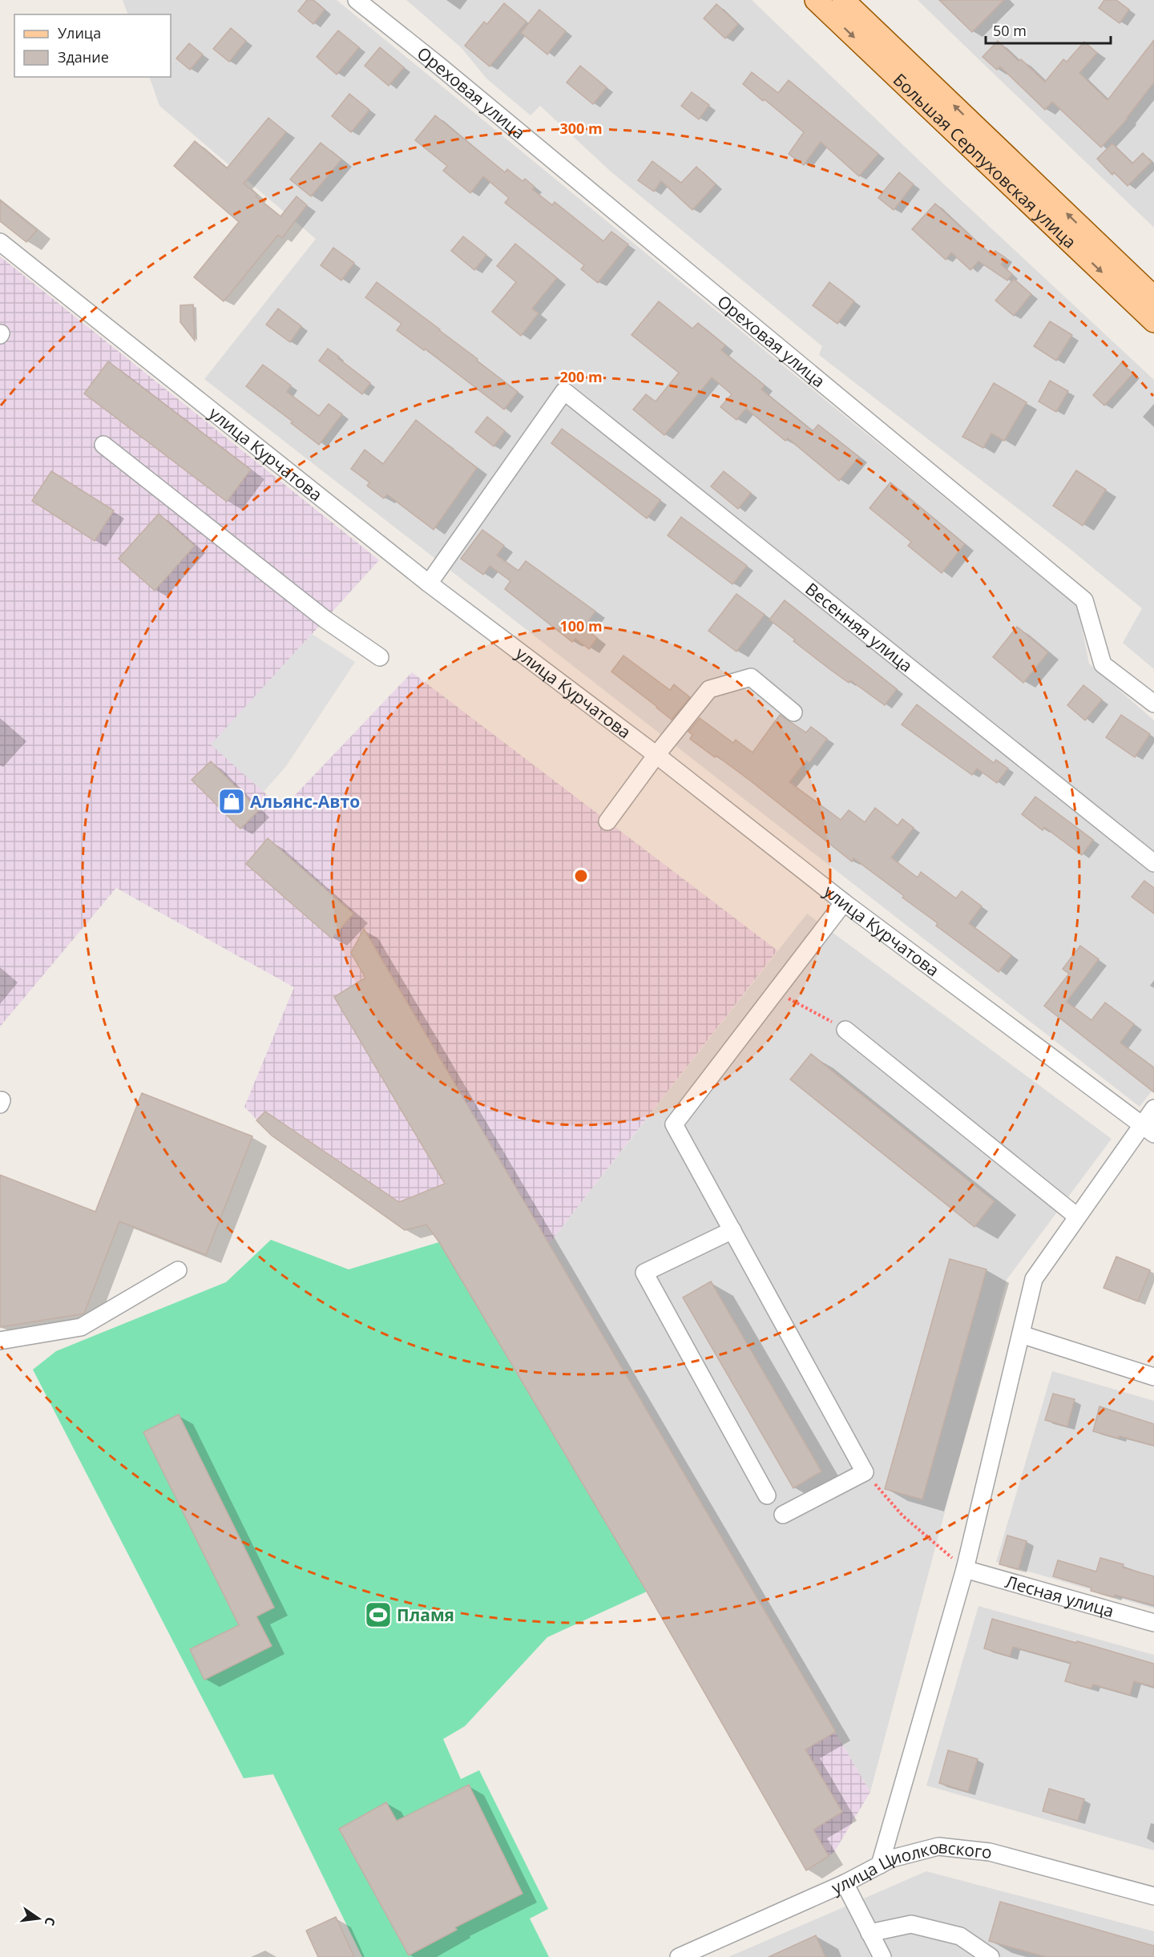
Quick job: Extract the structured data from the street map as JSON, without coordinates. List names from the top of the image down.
{
  "streets": {
    "main road": ["Большая Серпуховская улица"],
    "street": [
      "Ореховая улица",
      "улица Курчатова",
      "Весенняя улица",
      "Лесная улица",
      "улица Циолковского"
    ]
  },
  "crossings": [
    ["улица Курчатова", "Весенняя улица"]
  ],
  "places": {
    "shop": ["Альянс-Авто"],
    "sports": ["Пламя"]
  },
  "legend": ["Улица", "Здание"],
  "scale_bar": "50 m",
  "north": "right",
  "rings": ["300 m", "200 m", "100 m"]
}
